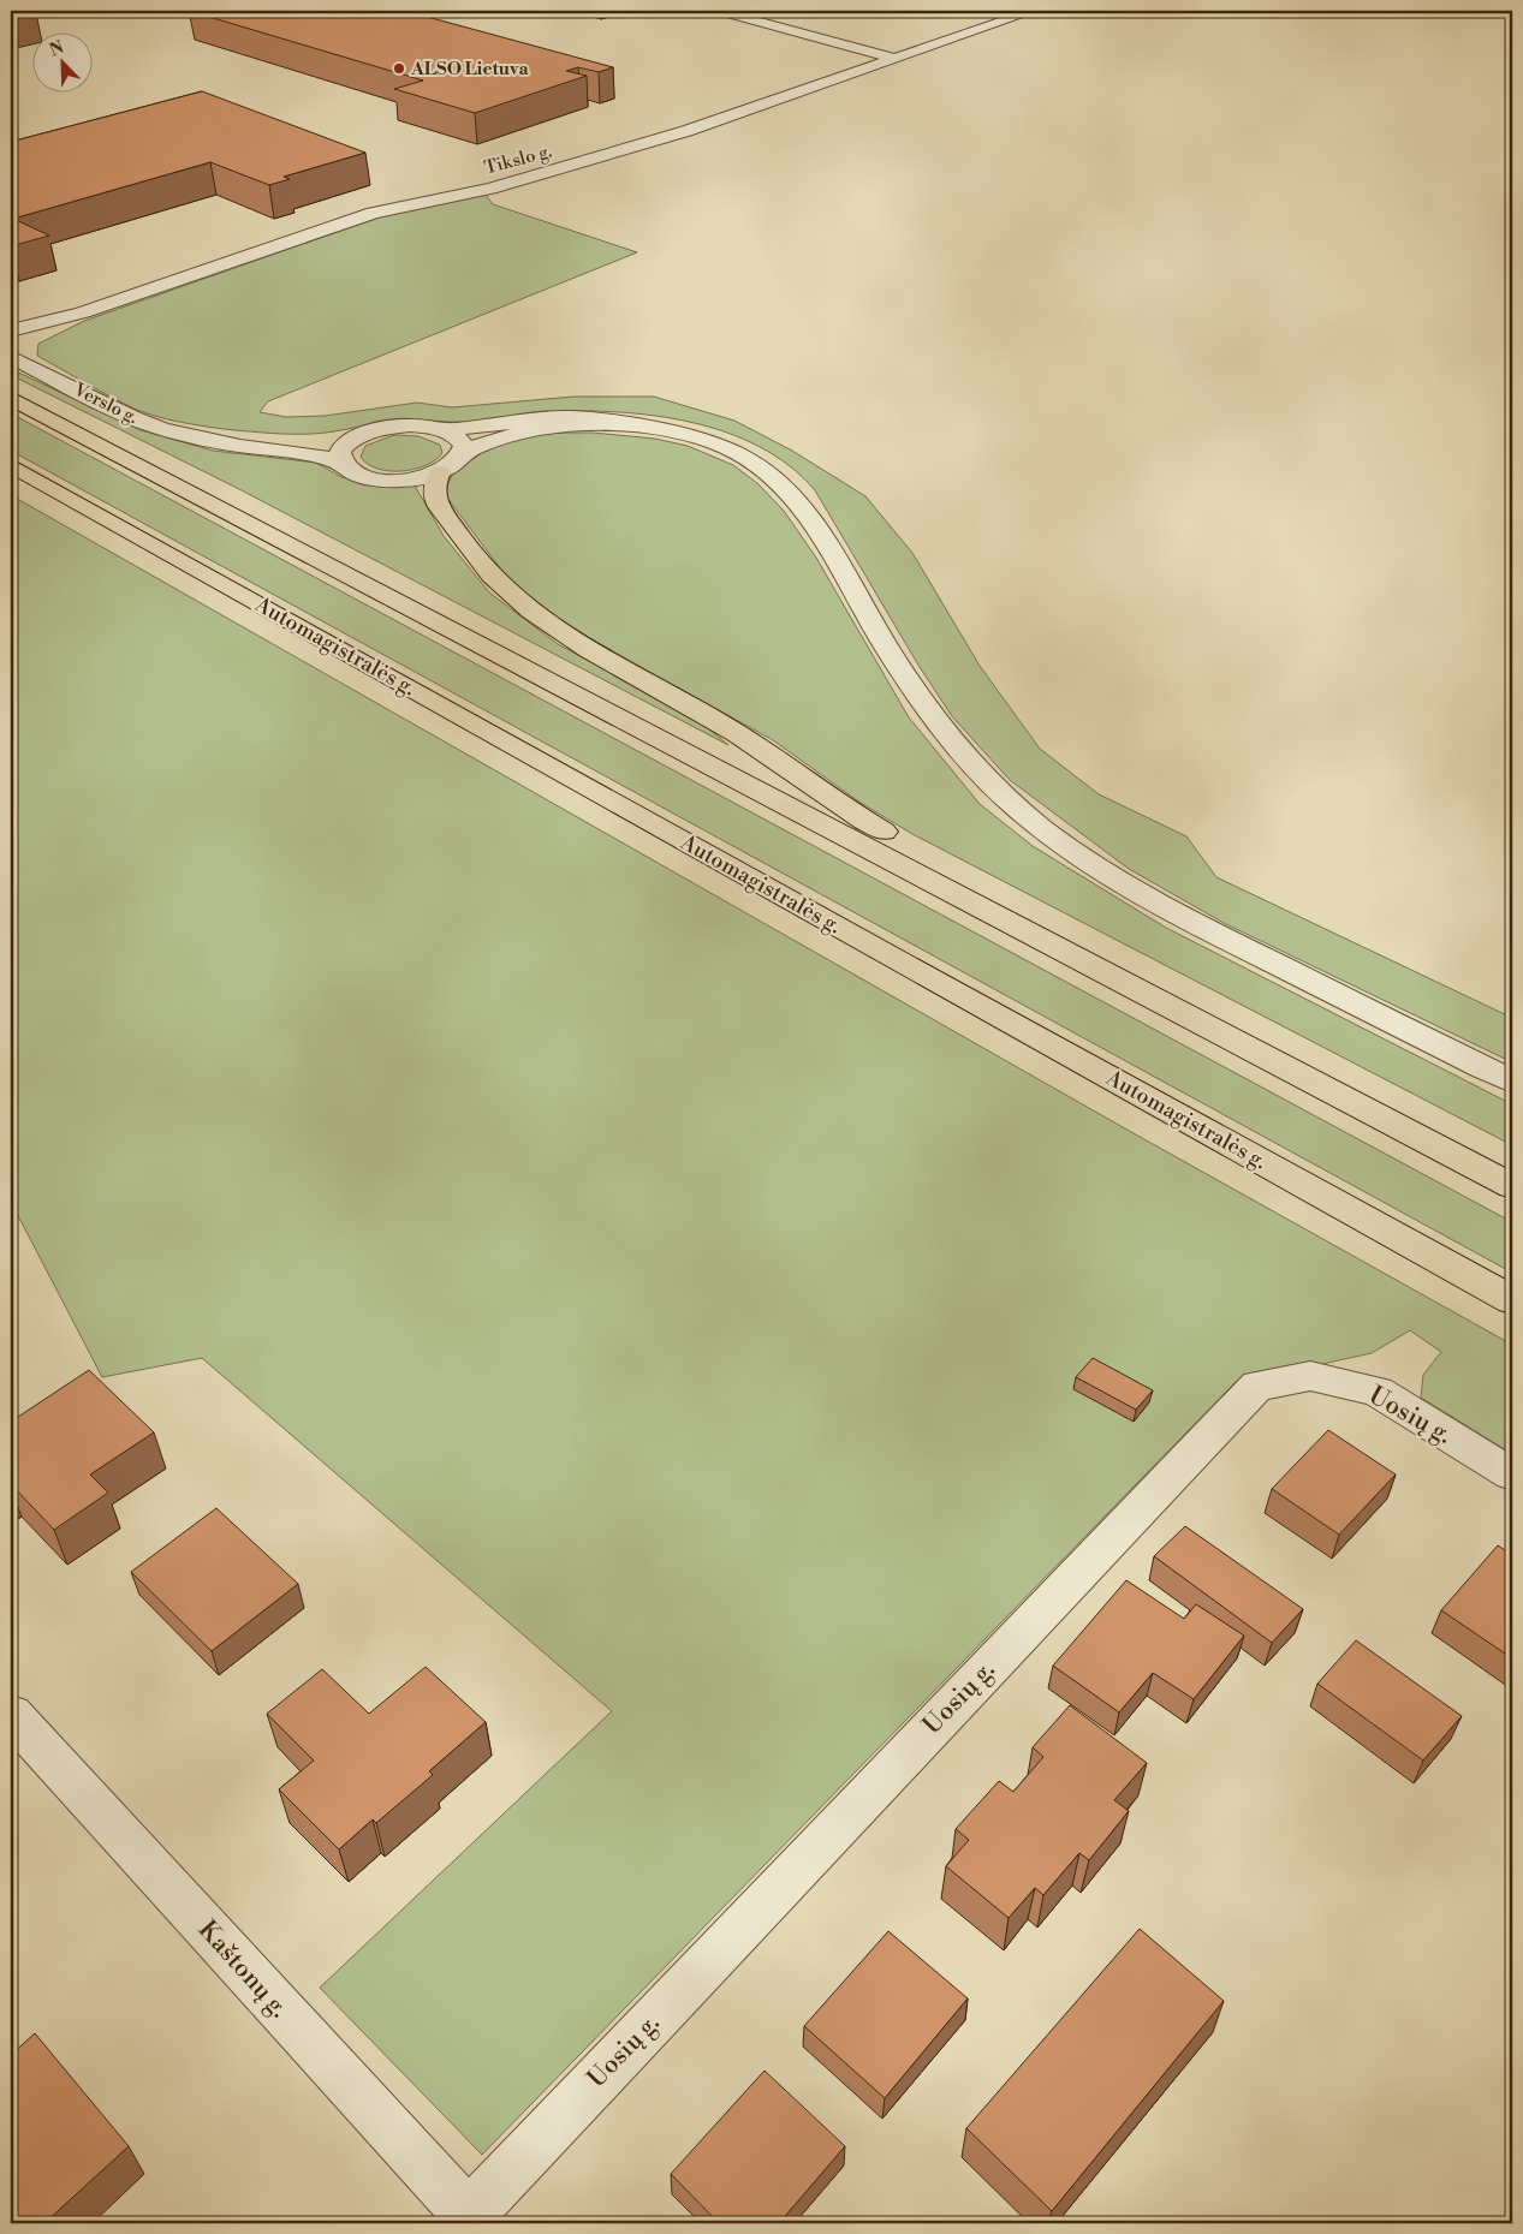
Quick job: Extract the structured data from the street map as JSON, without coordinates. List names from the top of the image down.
{
  "streets": {
    "highway": ["Automagistralės g."],
    "street": [
      "Tikslo g.",
      "Verslo g.",
      "Uosių g.",
      "Kaštonų g."
    ]
  },
  "crossings": [
    ["Uosių g.", "Kaštonų g."]
  ],
  "places": ["ALSO Lietuva"],
  "north": "top left"
}
